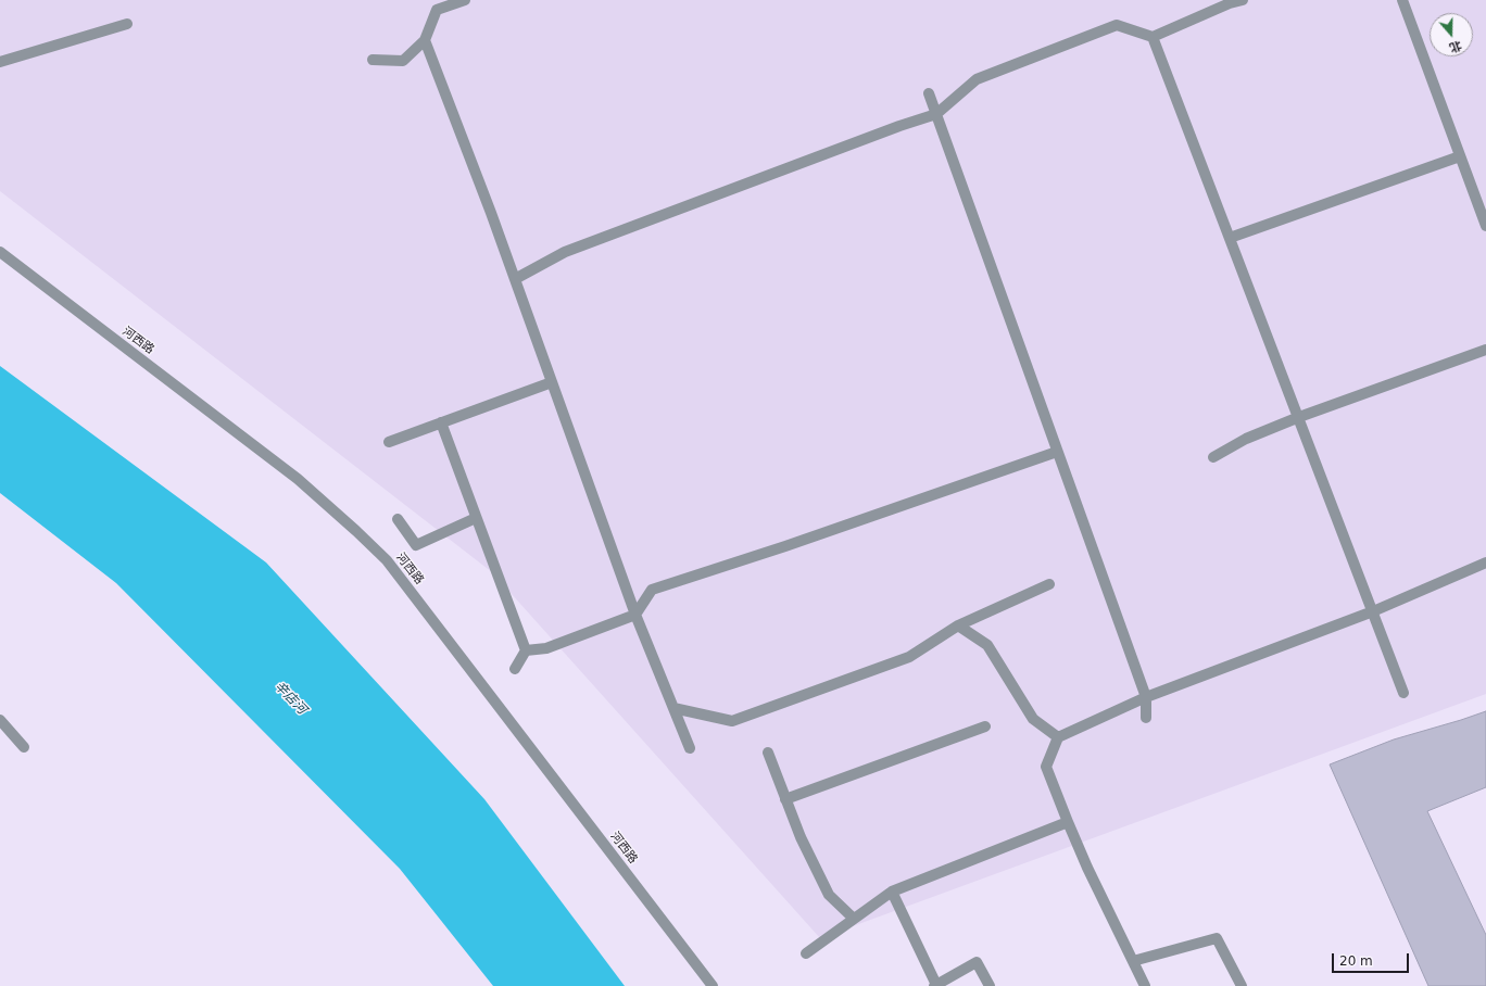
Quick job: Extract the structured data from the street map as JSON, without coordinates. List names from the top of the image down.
{
  "streets": {
    "street": ["河西路"]
  },
  "water": ["辛店河"],
  "scale_bar": "20 m",
  "north": "bottom"
}
